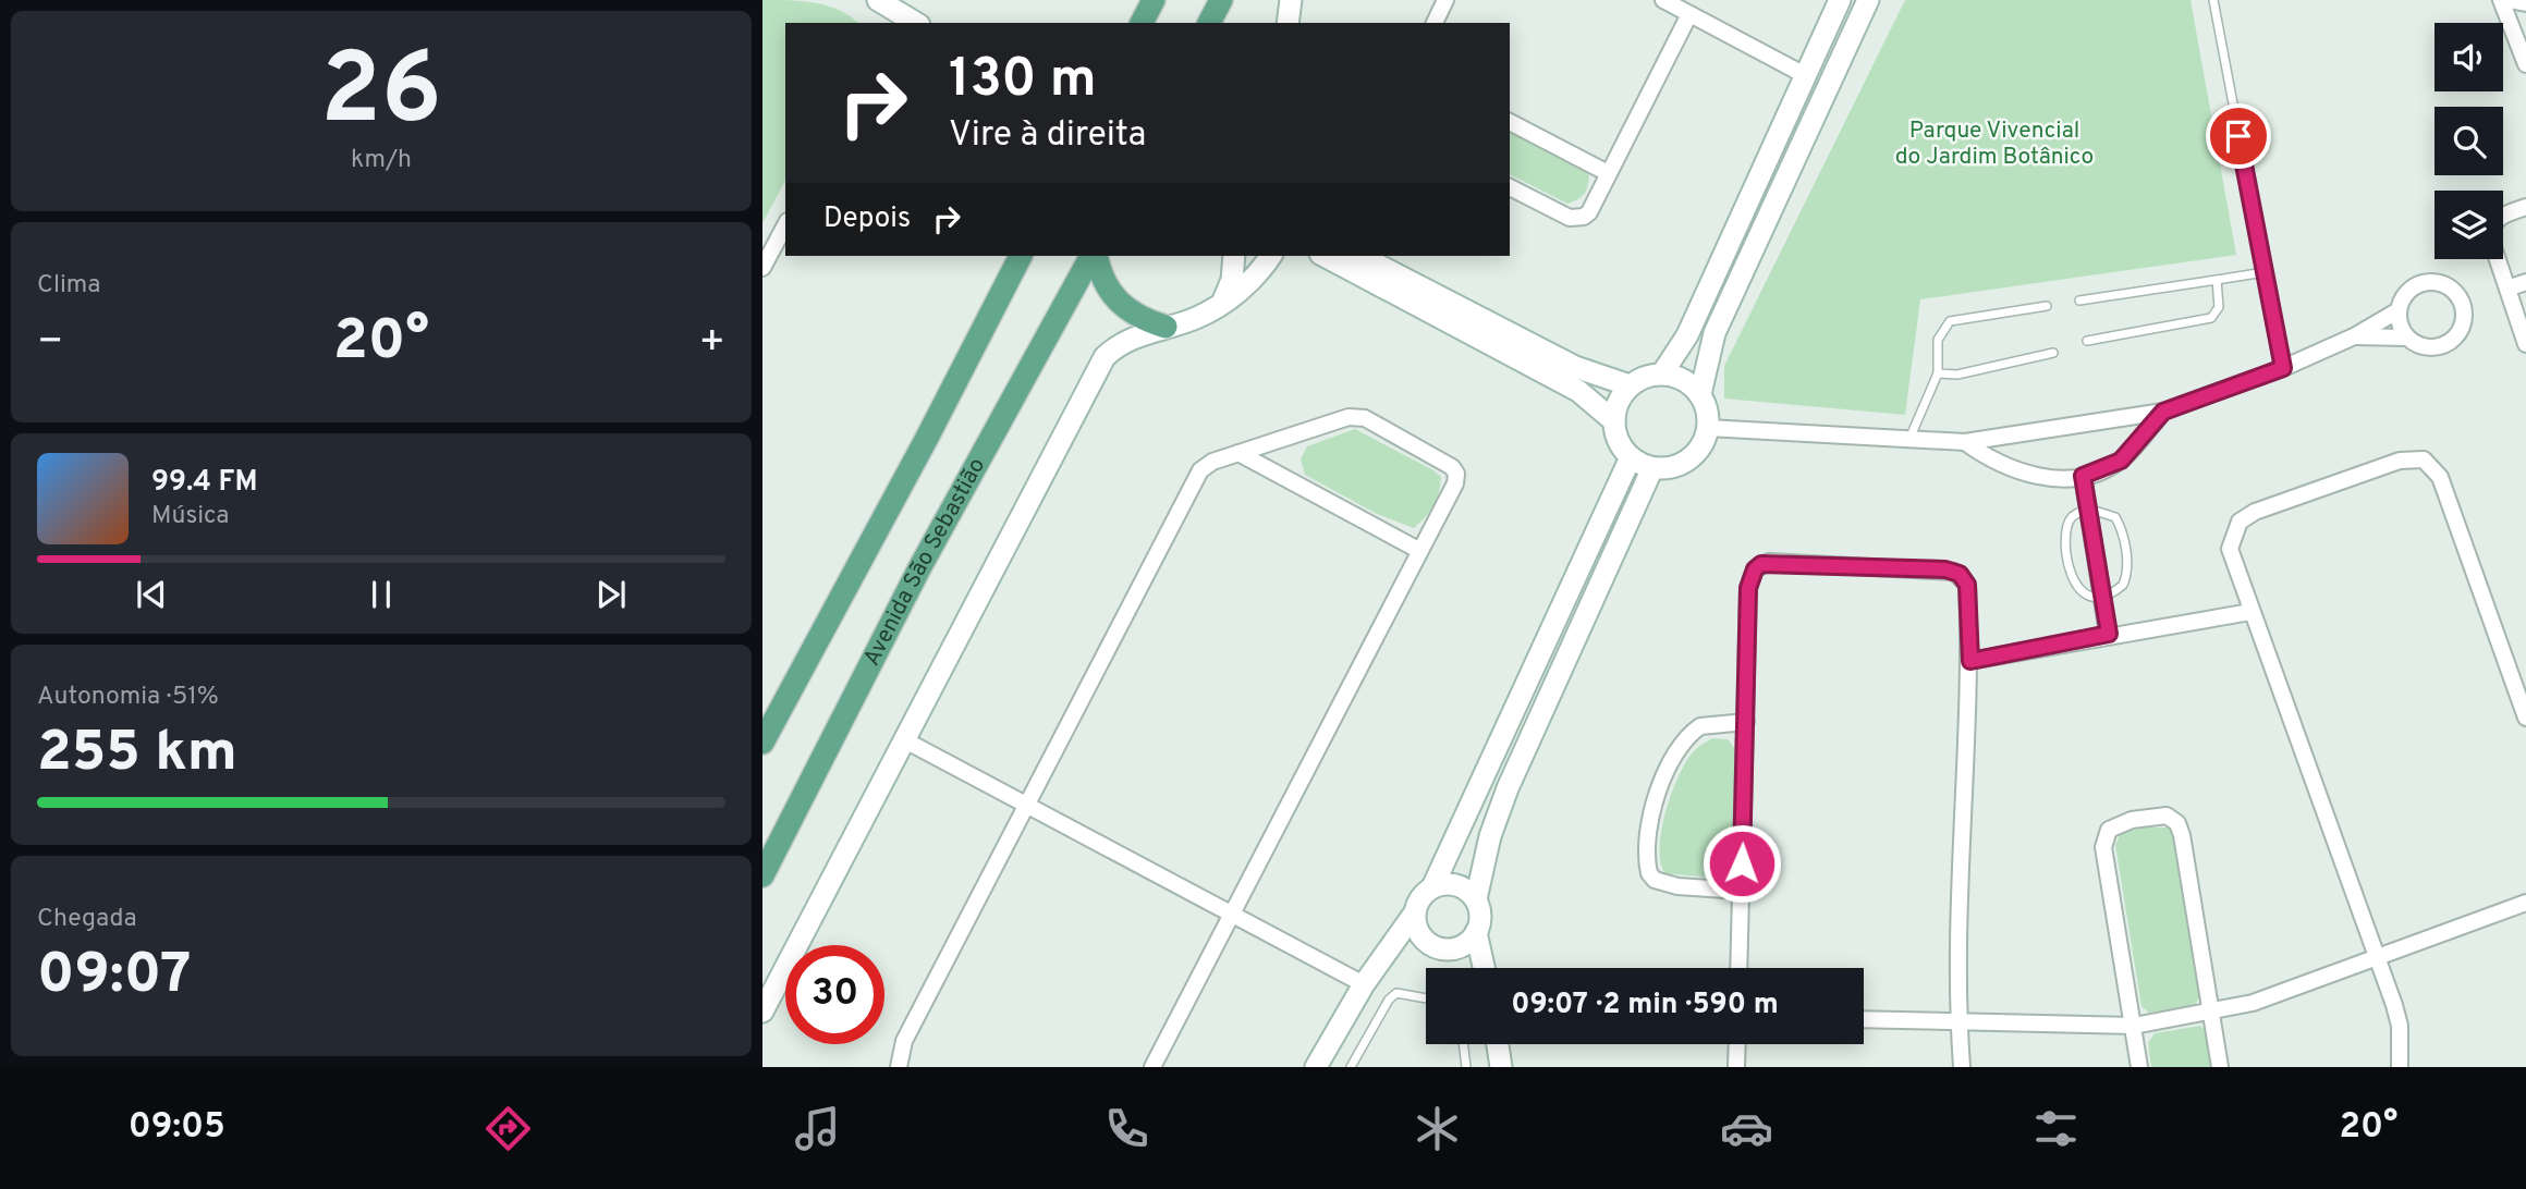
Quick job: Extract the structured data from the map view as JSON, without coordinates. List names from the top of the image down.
{
  "streets": {
    "main road": ["Avenida São Sebastião"]
  },
  "parks": ["Parque Vivencial do Jardim Botânico"],
  "page": {
    "tile": [
      ["26", "km/h"],
      "Clima",
      ["Autonomia · 51%", "255 km"],
      ["Chegada", "09:07"]
    ],
    "turn": ["130 m", "Vire à direita"],
    "then": "Depois",
    "heat": ["−", "20°", "+"],
    "song": ["99.4 FM", "Música"],
    "limit": "30",
    "trip": "09:07 · 2 min · 590 m",
    "tabs": ["09:05", "20°"]
  }
}
